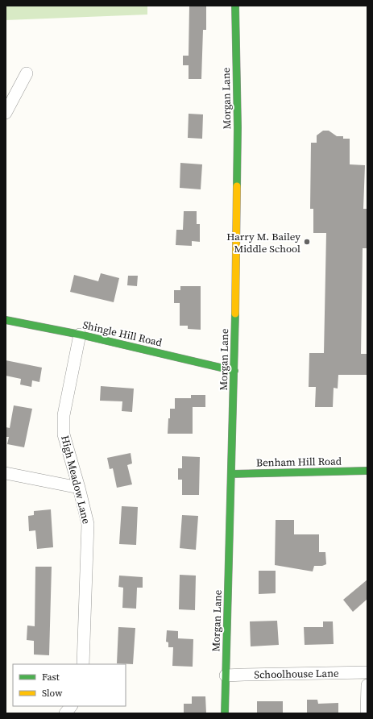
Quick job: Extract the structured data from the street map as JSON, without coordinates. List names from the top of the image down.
{
  "streets": {
    "street": [
      "Morgan Lane",
      "Shingle Hill Road",
      "Benham Hill Road",
      "High Meadow Lane",
      "Schoolhouse Lane"
    ]
  },
  "crossings": [
    ["Morgan Lane", "Shingle Hill Road"],
    ["Morgan Lane", "Benham Hill Road"],
    ["Morgan Lane", "Schoolhouse Lane"],
    ["Shingle Hill Road", "High Meadow Lane"]
  ],
  "places": ["Harry M. Bailey Middle School"],
  "legend": ["Fast", "Slow"]
}
